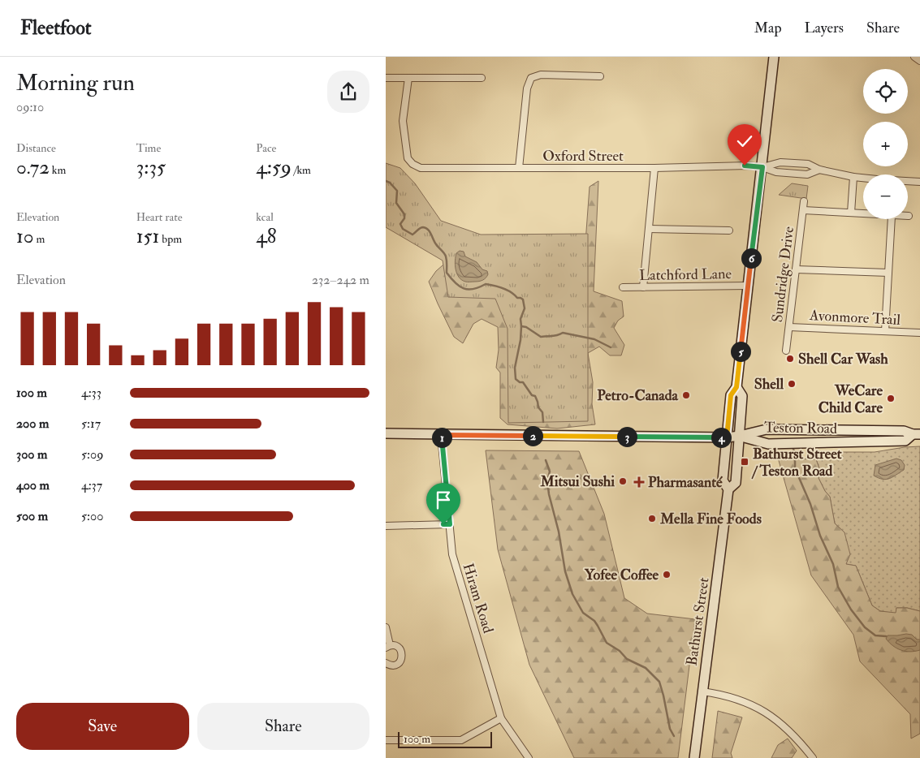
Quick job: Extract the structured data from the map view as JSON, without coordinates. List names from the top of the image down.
{
  "streets": {
    "main road": ["Teston Road", "Bathurst Street"],
    "street": [
      "Oxford Street",
      "Latchford Lane",
      "Sundridge Drive",
      "Avonmore Trail",
      "Hiram Road"
    ]
  },
  "crossings": [
    ["Oxford Street", "Bathurst Street"],
    ["Latchford Lane", "Bathurst Street"],
    ["Sundridge Drive", "Avonmore Trail"],
    ["Teston Road", "Bathurst Street"]
  ],
  "places": {
    "other": [
      "Shell Car Wash",
      "Shell",
      "Petro-Canada",
      "WeCare Child Care",
      "Mitsui Sushi",
      "Mella Fine Foods",
      "Yofee Coffee"
    ],
    "transit": ["Bathurst Street / Teston Road"],
    "health": ["Pharmasanté"]
  },
  "scale_bar": "100 m",
  "page": {
    "header": "Fleetfoot",
    "nav": ["Map", "Layers", "Share"],
    "heading": ["Morning run", "09:10"],
    "map_buttons": ["+", "−"],
    "stats": [
      ["Distance", "0.72 km"],
      ["Time", "3:35"],
      ["Pace", "4:59 /km"],
      ["Elevation", "10 m"],
      ["Heart rate", "151 bpm"],
      ["kcal", "48"]
    ],
    "pins": [
      "6",
      "5",
      "2",
      "3",
      "1",
      "4"
    ],
    "chart": ["Elevation", "232–242 m"],
    "list": [
      {
        "name": "100 m",
        "note": "4:33"
      },
      {
        "name": "200 m",
        "note": "5:17"
      },
      {
        "name": "300 m",
        "note": "5:09"
      },
      {
        "name": "400 m",
        "note": "4:37"
      },
      {
        "name": "500 m",
        "note": "5:00"
      }
    ],
    "buttons": ["Save", "Share"],
    "scale": "100 m"
  }
}
